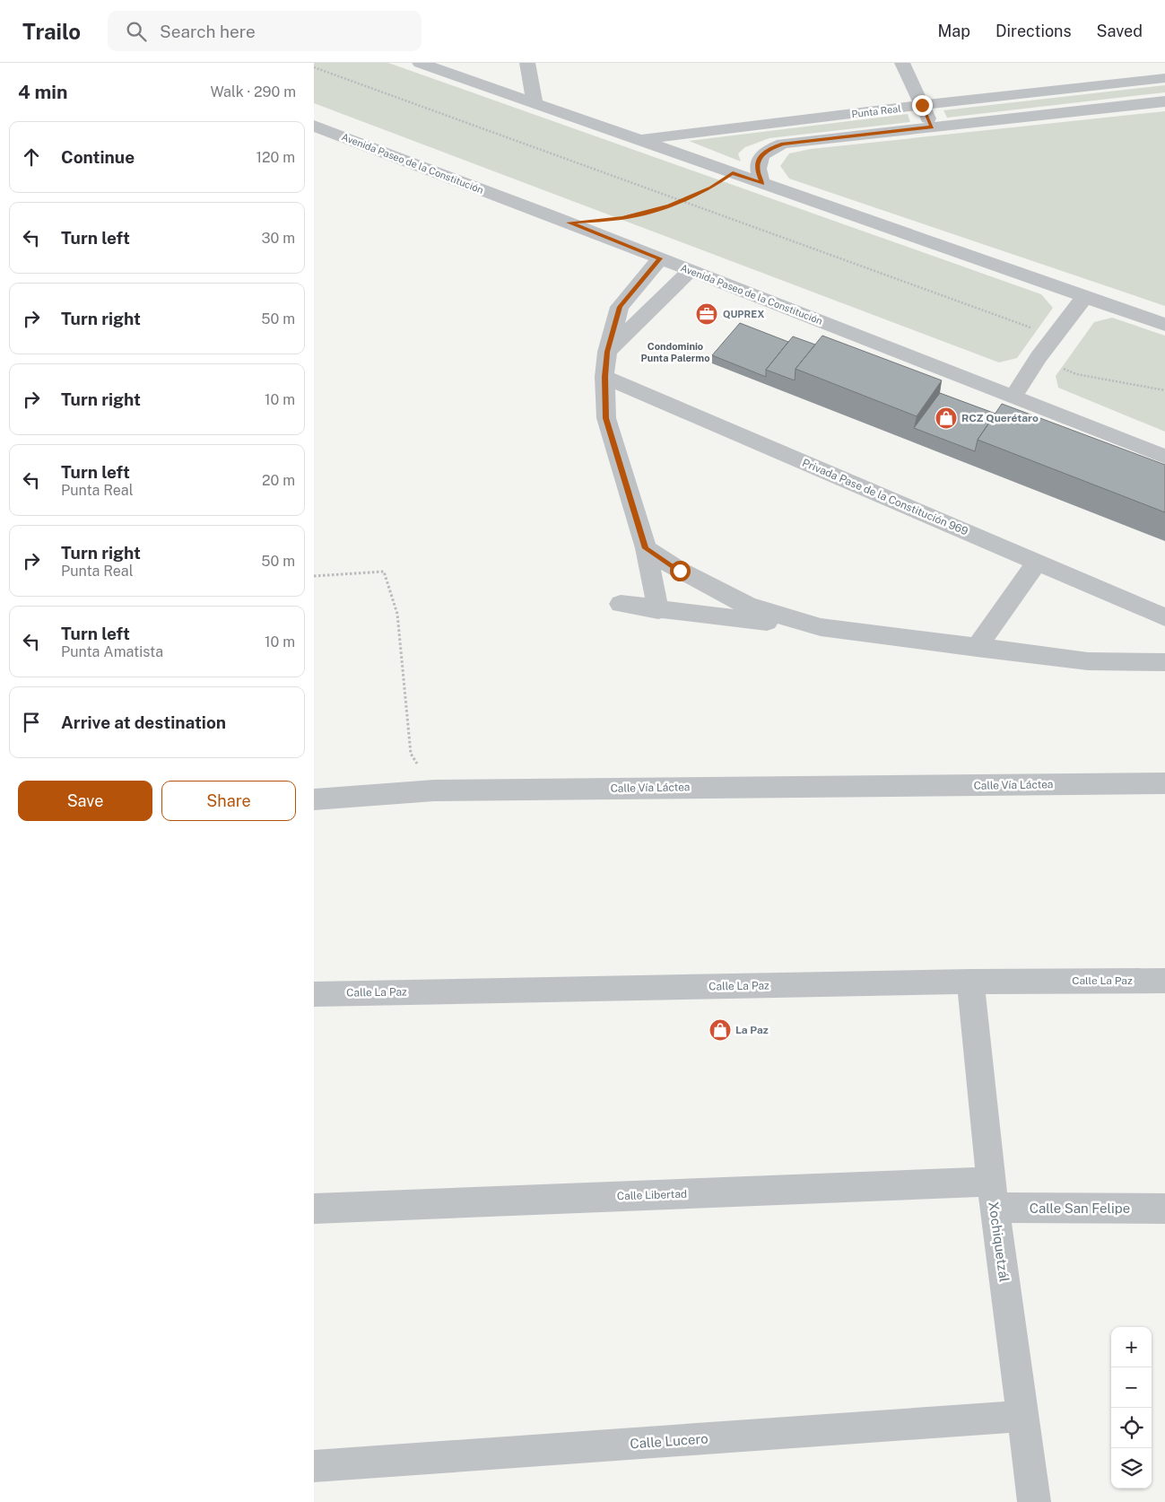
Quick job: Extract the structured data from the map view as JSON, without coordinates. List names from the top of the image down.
{
  "streets": {
    "street": [
      "Punta Real",
      "Avenida Paseo de la Constitución",
      "Privada Pase de la Constitución 969",
      "Calle Vía Láctea",
      "Calle La Paz",
      "Calle Libertad",
      "Calle San Felipe",
      "Xochiquetzál",
      "Calle Lucero"
    ]
  },
  "crossings": [
    ["Calle La Paz", "Xochiquetzál"],
    ["Calle Libertad", "Calle San Felipe"],
    ["Calle Libertad", "Xochiquetzál"],
    ["Calle San Felipe", "Xochiquetzál"],
    ["Xochiquetzál", "Calle Lucero"]
  ],
  "districts": ["Condominio Punta Palermo"],
  "places": {
    "office": ["QUPREX"],
    "shop": ["RCZ Querétaro", "La Paz"]
  },
  "page": {
    "header": "Trailo",
    "search": "Search here",
    "nav": ["Map", "Directions", "Saved"],
    "heading": ["4 min", "Walk · 290 m"],
    "list": [
      ["Continue", "120 m"],
      ["Turn left", "30 m"],
      ["Turn right", "50 m"],
      ["Turn right", "10 m"],
      ["Turn left", "Punta Real", "20 m"],
      ["Turn right", "Punta Real", "50 m"],
      ["Turn left", "Punta Amatista", "10 m"],
      "Arrive at destination"
    ],
    "buttons": ["Save", "Share"],
    "map_buttons": ["+", "−"]
  }
}
